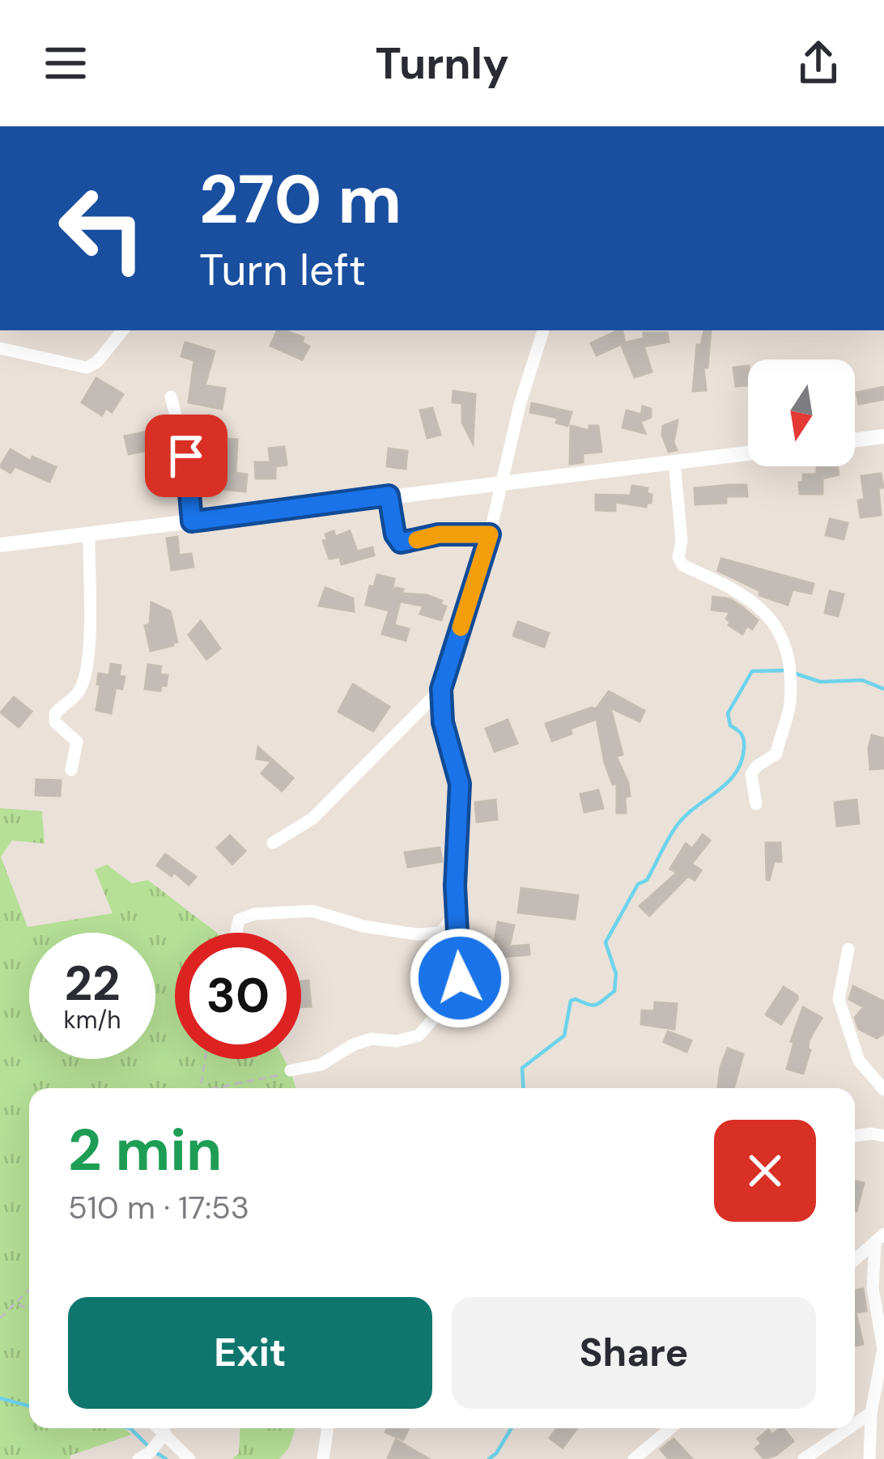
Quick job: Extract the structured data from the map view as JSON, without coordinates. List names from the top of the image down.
{
  "north": "bottom",
  "page": {
    "header": "Turnly",
    "turn": ["270 m", "Turn left"],
    "speed": "22 km/h",
    "limit": "30",
    "heading": ["2 min", "510 m · 17:53"],
    "buttons": ["Exit", "Share"]
  }
}
